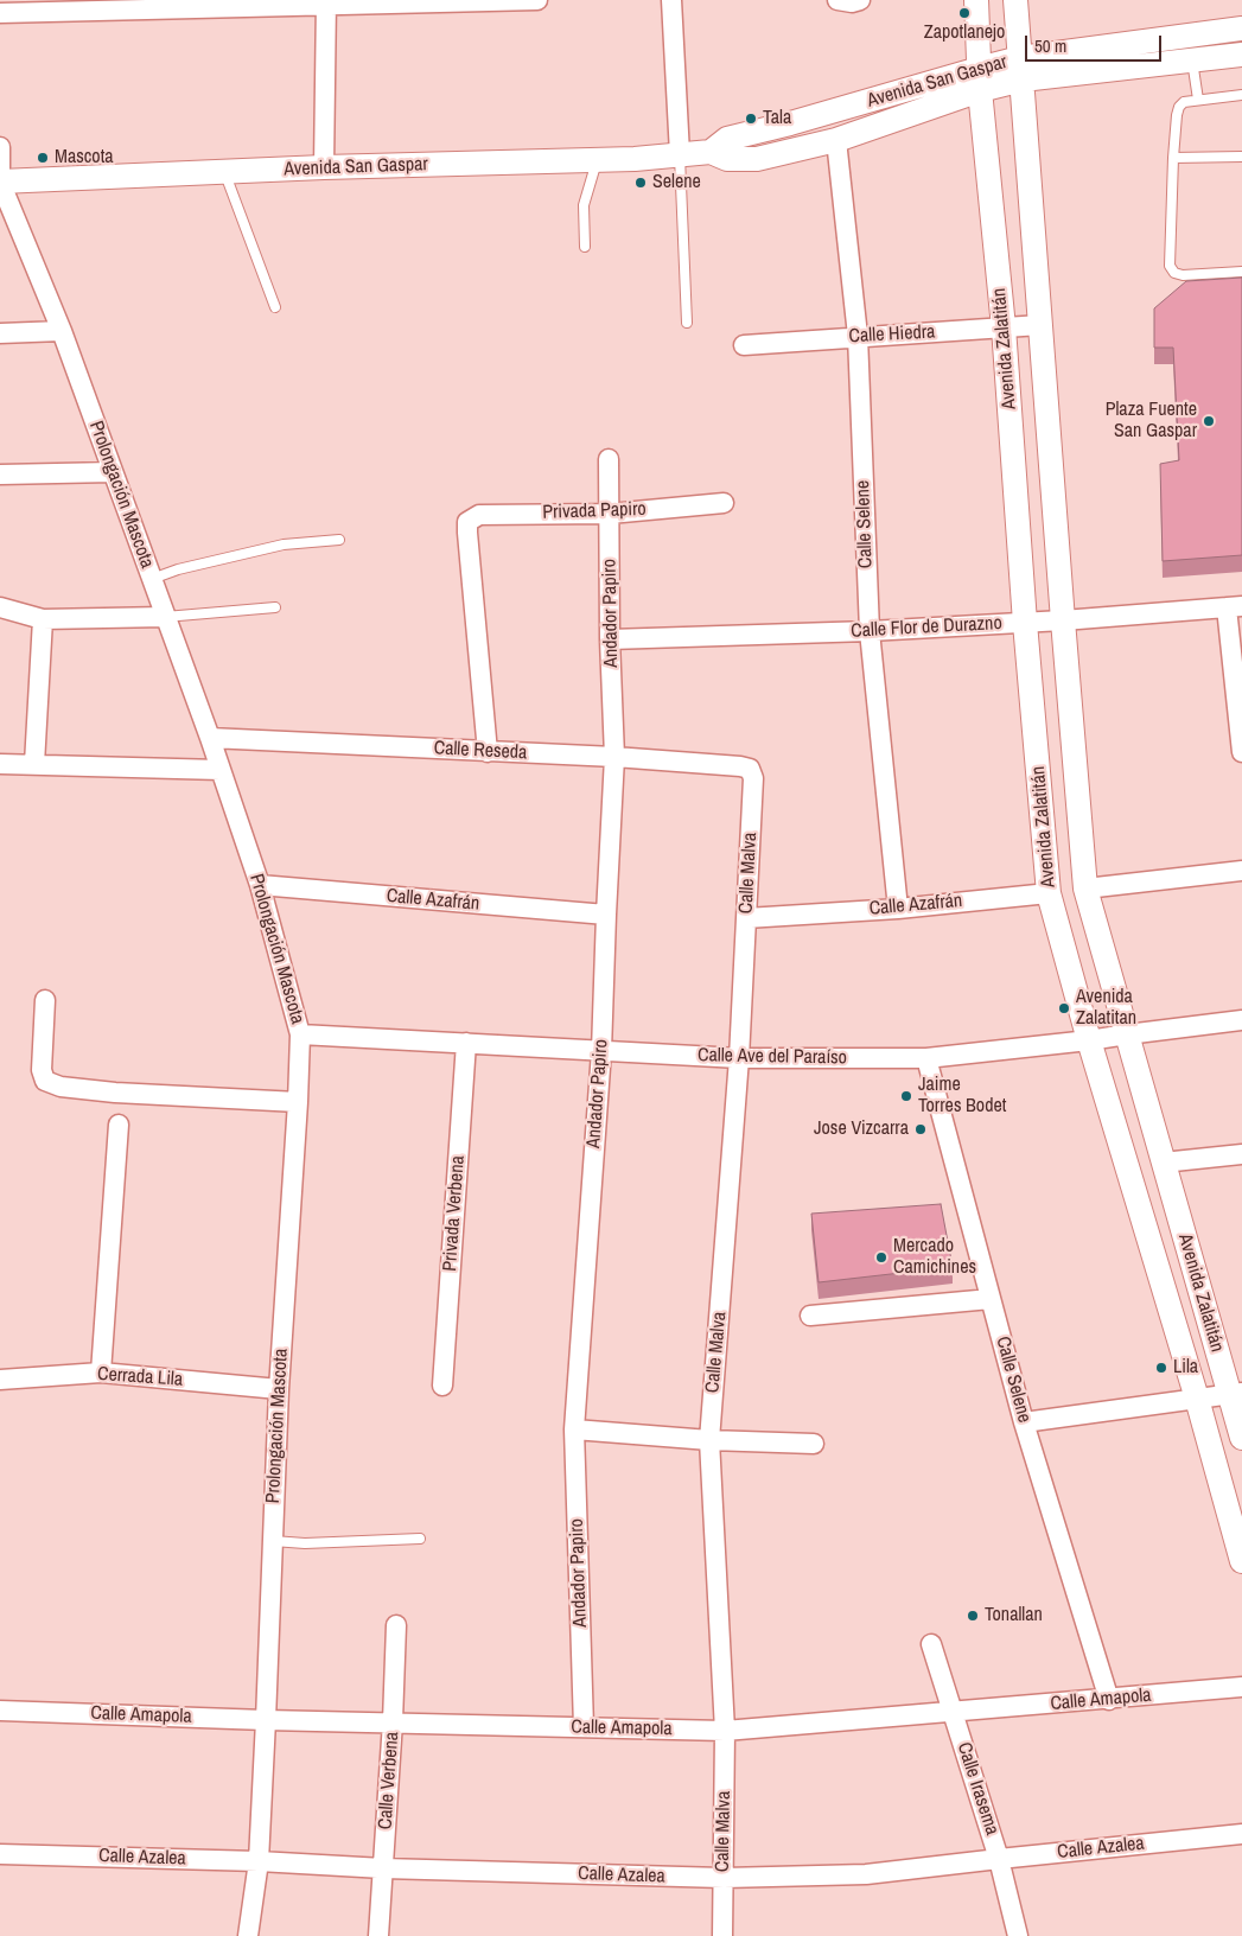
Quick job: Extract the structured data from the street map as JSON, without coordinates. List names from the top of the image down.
{
  "streets": {
    "street": [
      "Avenida San Gaspar",
      "Calle Hiedra",
      "Avenida Zalatitán",
      "Prolongación Mascota",
      "Privada Papiro",
      "Calle Selene",
      "Andador Papiro",
      "Calle Flor de Durazno",
      "Calle Reseda",
      "Calle Malva",
      "Calle Azafrán",
      "Calle Ave del Paraíso",
      "Privada Verbena",
      "Cerrada Lila",
      "Calle Amapola",
      "Calle Verbena",
      "Calle Irasema",
      "Calle Azalea"
    ]
  },
  "crossings": [
    ["Avenida San Gaspar", "Avenida Zalatitán"],
    ["Avenida San Gaspar", "Prolongación Mascota"],
    ["Avenida San Gaspar", "Calle Selene"],
    ["Calle Hiedra", "Avenida Zalatitán"],
    ["Calle Hiedra", "Calle Selene"],
    ["Avenida Zalatitán", "Calle Flor de Durazno"],
    ["Avenida Zalatitán", "Calle Azafrán"],
    ["Avenida Zalatitán", "Calle Ave del Paraíso"],
    ["Prolongación Mascota", "Calle Reseda"],
    ["Prolongación Mascota", "Calle Azafrán"],
    ["Prolongación Mascota", "Calle Ave del Paraíso"],
    ["Prolongación Mascota", "Cerrada Lila"],
    ["Prolongación Mascota", "Calle Amapola"],
    ["Prolongación Mascota", "Calle Azalea"],
    ["Privada Papiro", "Andador Papiro"],
    ["Privada Papiro", "Calle Reseda"],
    ["Calle Selene", "Calle Flor de Durazno"],
    ["Calle Selene", "Calle Azafrán"],
    ["Calle Selene", "Calle Ave del Paraíso"],
    ["Calle Selene", "Calle Amapola"],
    ["Andador Papiro", "Calle Flor de Durazno"],
    ["Andador Papiro", "Calle Reseda"],
    ["Andador Papiro", "Calle Azafrán"],
    ["Andador Papiro", "Calle Ave del Paraíso"],
    ["Andador Papiro", "Calle Amapola"],
    ["Calle Reseda", "Calle Malva"],
    ["Calle Malva", "Calle Azafrán"],
    ["Calle Malva", "Calle Ave del Paraíso"],
    ["Calle Malva", "Calle Amapola"],
    ["Calle Malva", "Calle Azalea"],
    ["Calle Ave del Paraíso", "Privada Verbena"],
    ["Calle Amapola", "Calle Verbena"],
    ["Calle Amapola", "Calle Irasema"],
    ["Calle Verbena", "Calle Azalea"],
    ["Calle Irasema", "Calle Azalea"]
  ],
  "places": [
    "Zapotlanejo",
    "Tala",
    "Mascota",
    "Selene",
    "Plaza Fuente San Gaspar",
    "Avenida Zalatitan",
    "Jaime Torres Bodet",
    "Jose Vizcarra",
    "Mercado Camichines",
    "Lila",
    "Tonallan"
  ],
  "scale_bar": "50 m"
}
